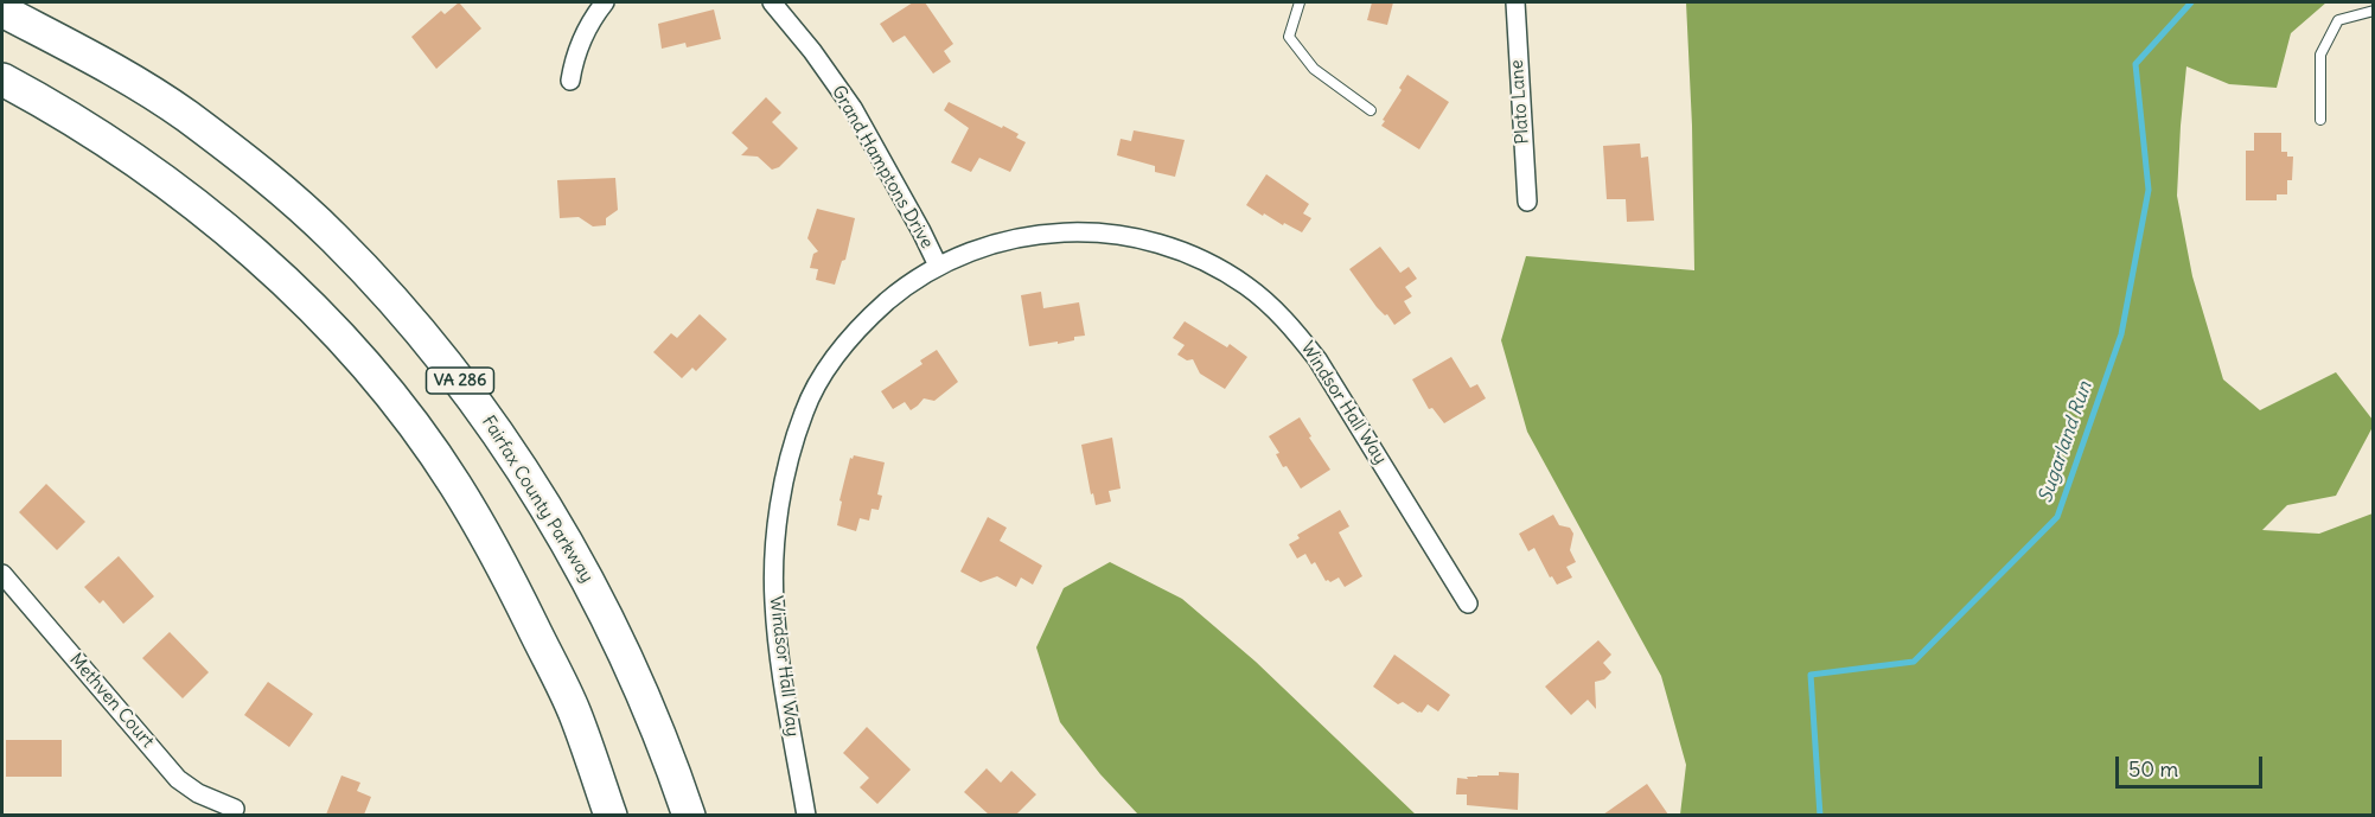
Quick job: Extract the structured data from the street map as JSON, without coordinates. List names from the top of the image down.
{
  "streets": {
    "highway": ["VA 286", "Fairfax County Parkway"],
    "street": [
      "Plato Lane",
      "Grand Hamptons Drive",
      "Windsor Hall Way",
      "Methven Court"
    ]
  },
  "crossings": [
    ["Grand Hamptons Drive", "Windsor Hall Way"]
  ],
  "water": ["Sugarland Run"],
  "scale_bar": "50 m"
}
